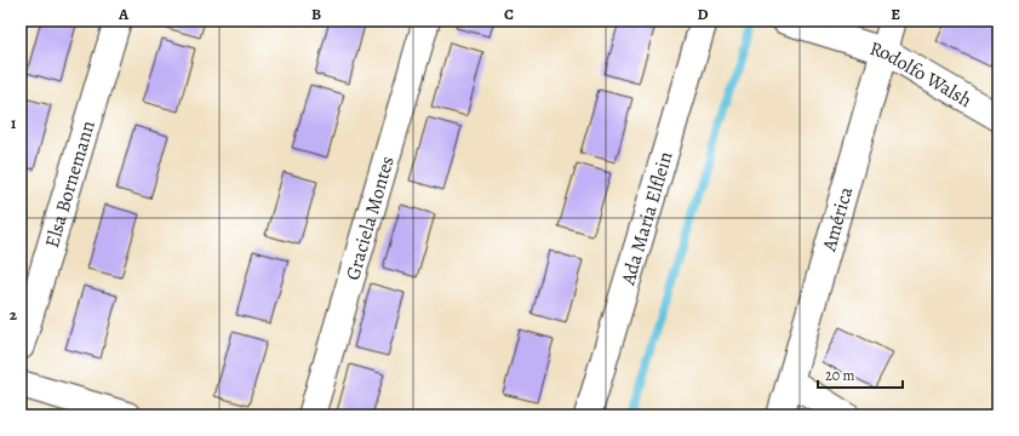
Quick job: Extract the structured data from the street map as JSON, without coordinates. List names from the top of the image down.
{
  "streets": {
    "street": [
      "Rodolfo Walsh",
      "Elsa Bornemann",
      "Graciela Montes",
      "Ada Maria Elflein",
      "América"
    ]
  },
  "crossings": [
    ["Rodolfo Walsh", "América"]
  ],
  "scale_bar": "20 m",
  "grid": {
    "columns": [
      "A",
      "B",
      "C",
      "D",
      "E"
    ],
    "rows": ["1", "2"]
  }
}
